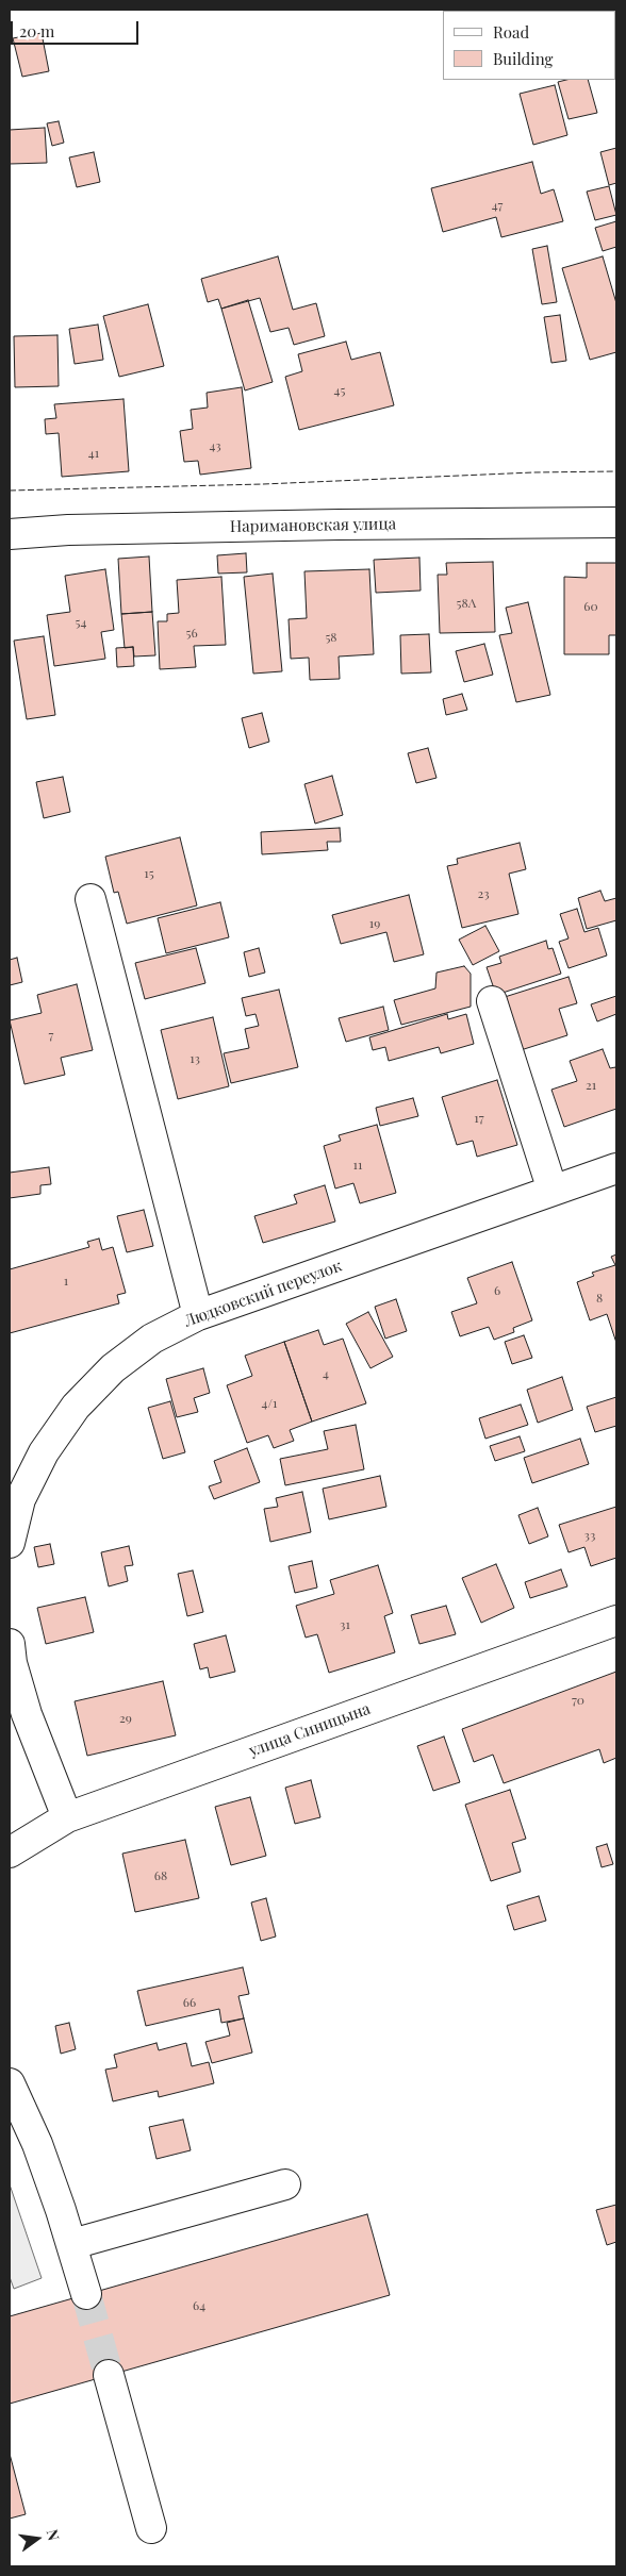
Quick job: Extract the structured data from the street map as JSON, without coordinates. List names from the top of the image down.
{
  "streets": {
    "street": ["Наримановская улица", "Людковский переулок", "улица Синицына"]
  },
  "house_numbers": [
    "47",
    "45",
    "43",
    "41",
    "58А",
    "60",
    "54",
    "56",
    "58",
    "15",
    "23",
    "19",
    "7",
    "13",
    "21",
    "17",
    "11",
    "1",
    "6",
    "8",
    "4",
    "4/1",
    "33",
    "31",
    "70",
    "29",
    "68",
    "66",
    "64"
  ],
  "legend": ["Road", "Building"],
  "scale_bar": "20 m",
  "north": "right"
}
